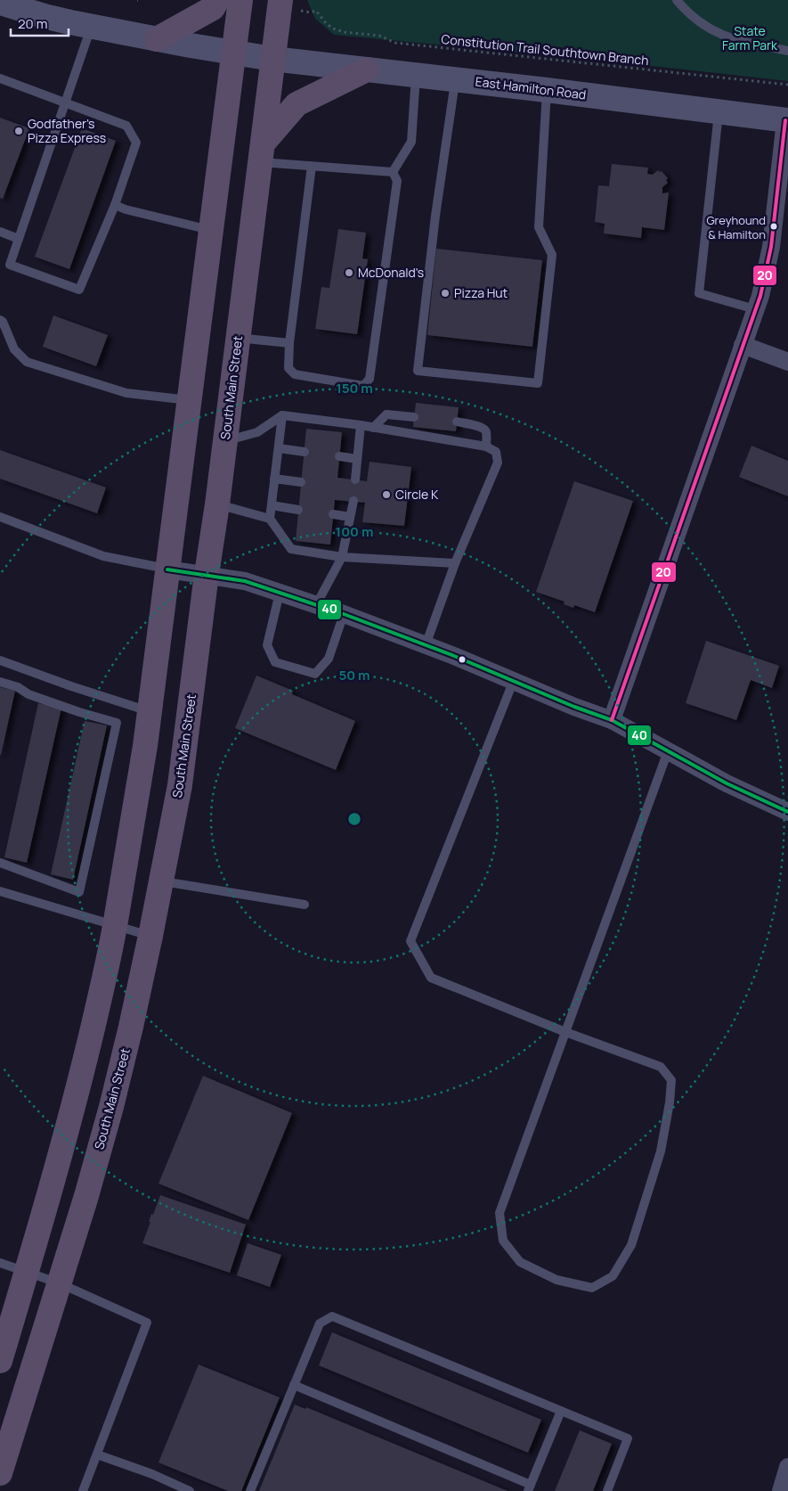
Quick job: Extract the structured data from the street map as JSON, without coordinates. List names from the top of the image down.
{
  "streets": {
    "highway": ["South Main Street"],
    "main road": ["East Hamilton Road"],
    "path": ["Constitution Trail Southtown Branch"]
  },
  "crossings": [
    ["East Hamilton Road", "South Main Street"]
  ],
  "parks": ["State Farm Park"],
  "places": [
    "Godfather's Pizza Express",
    "Greyhound & Hamilton",
    "McDonald's",
    "Pizza Hut",
    "Circle K"
  ],
  "lines": ["transit line 20", "transit line 40"],
  "scale_bar": "20 m",
  "rings": ["150 m", "100 m", "50 m"]
}
